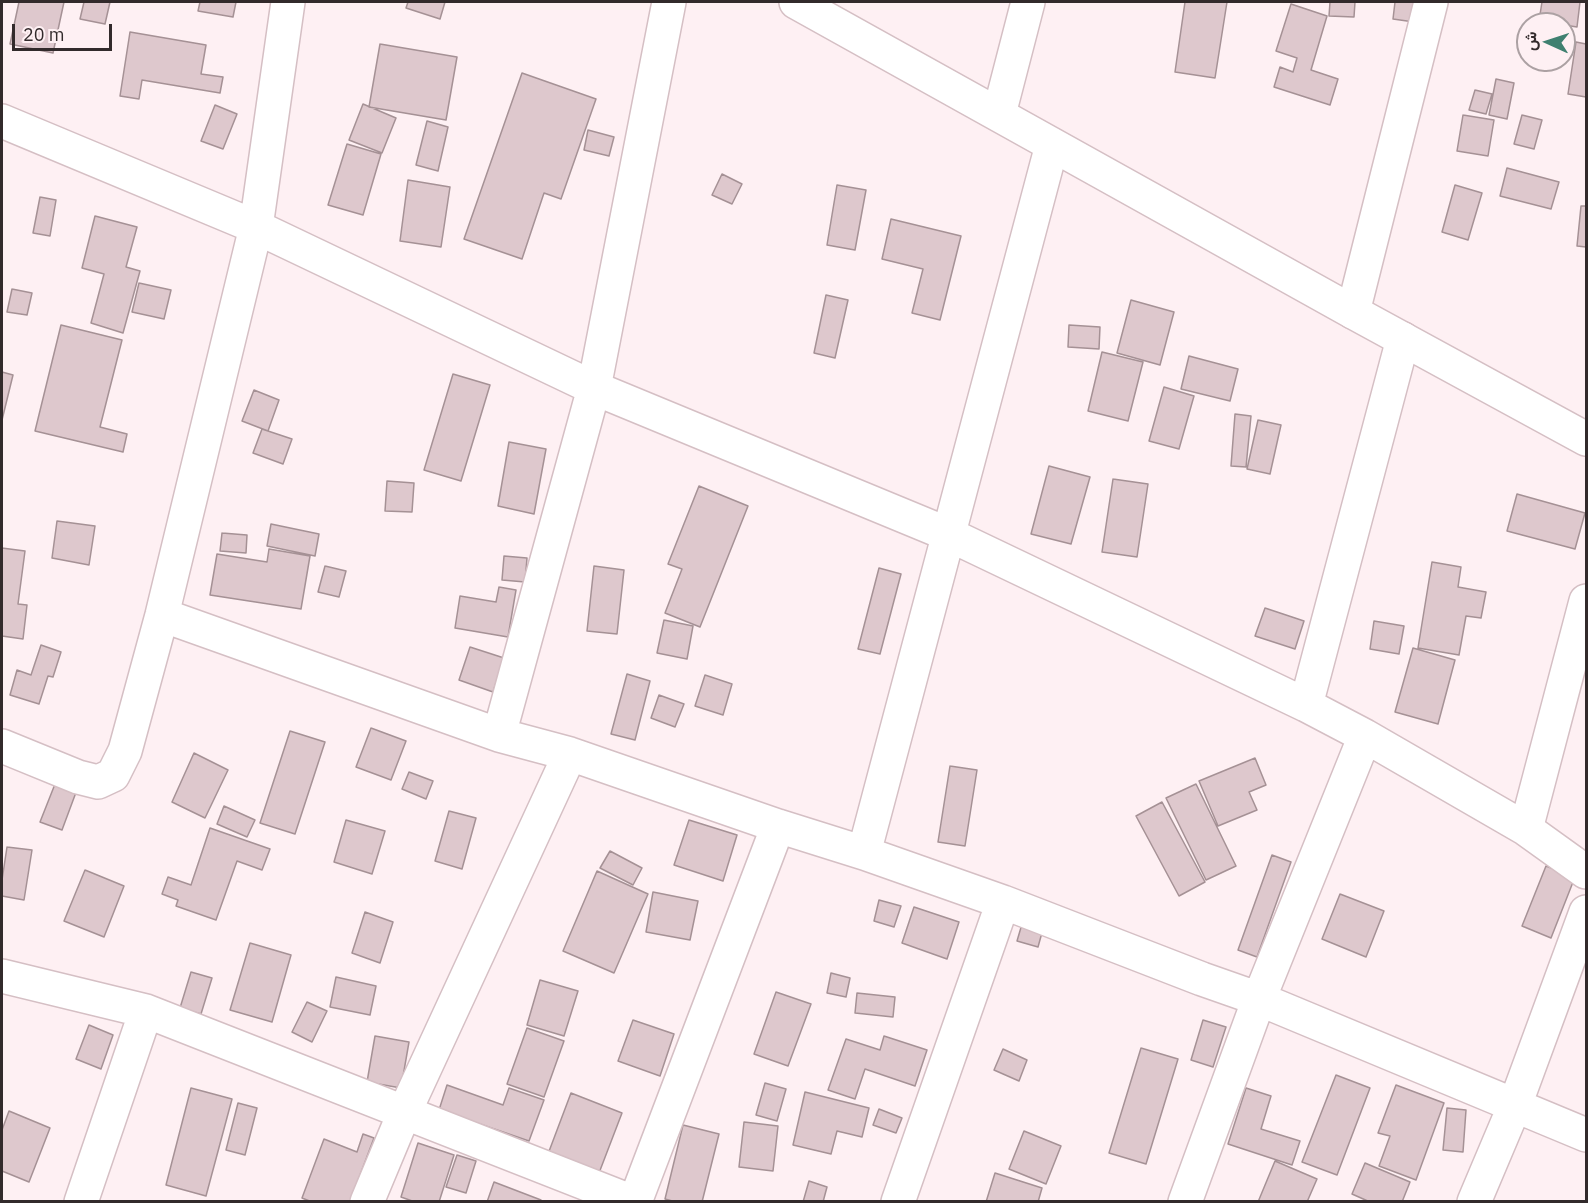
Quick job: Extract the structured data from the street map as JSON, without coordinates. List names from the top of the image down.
{
  "scale_bar": "20 m",
  "north": "left"
}
